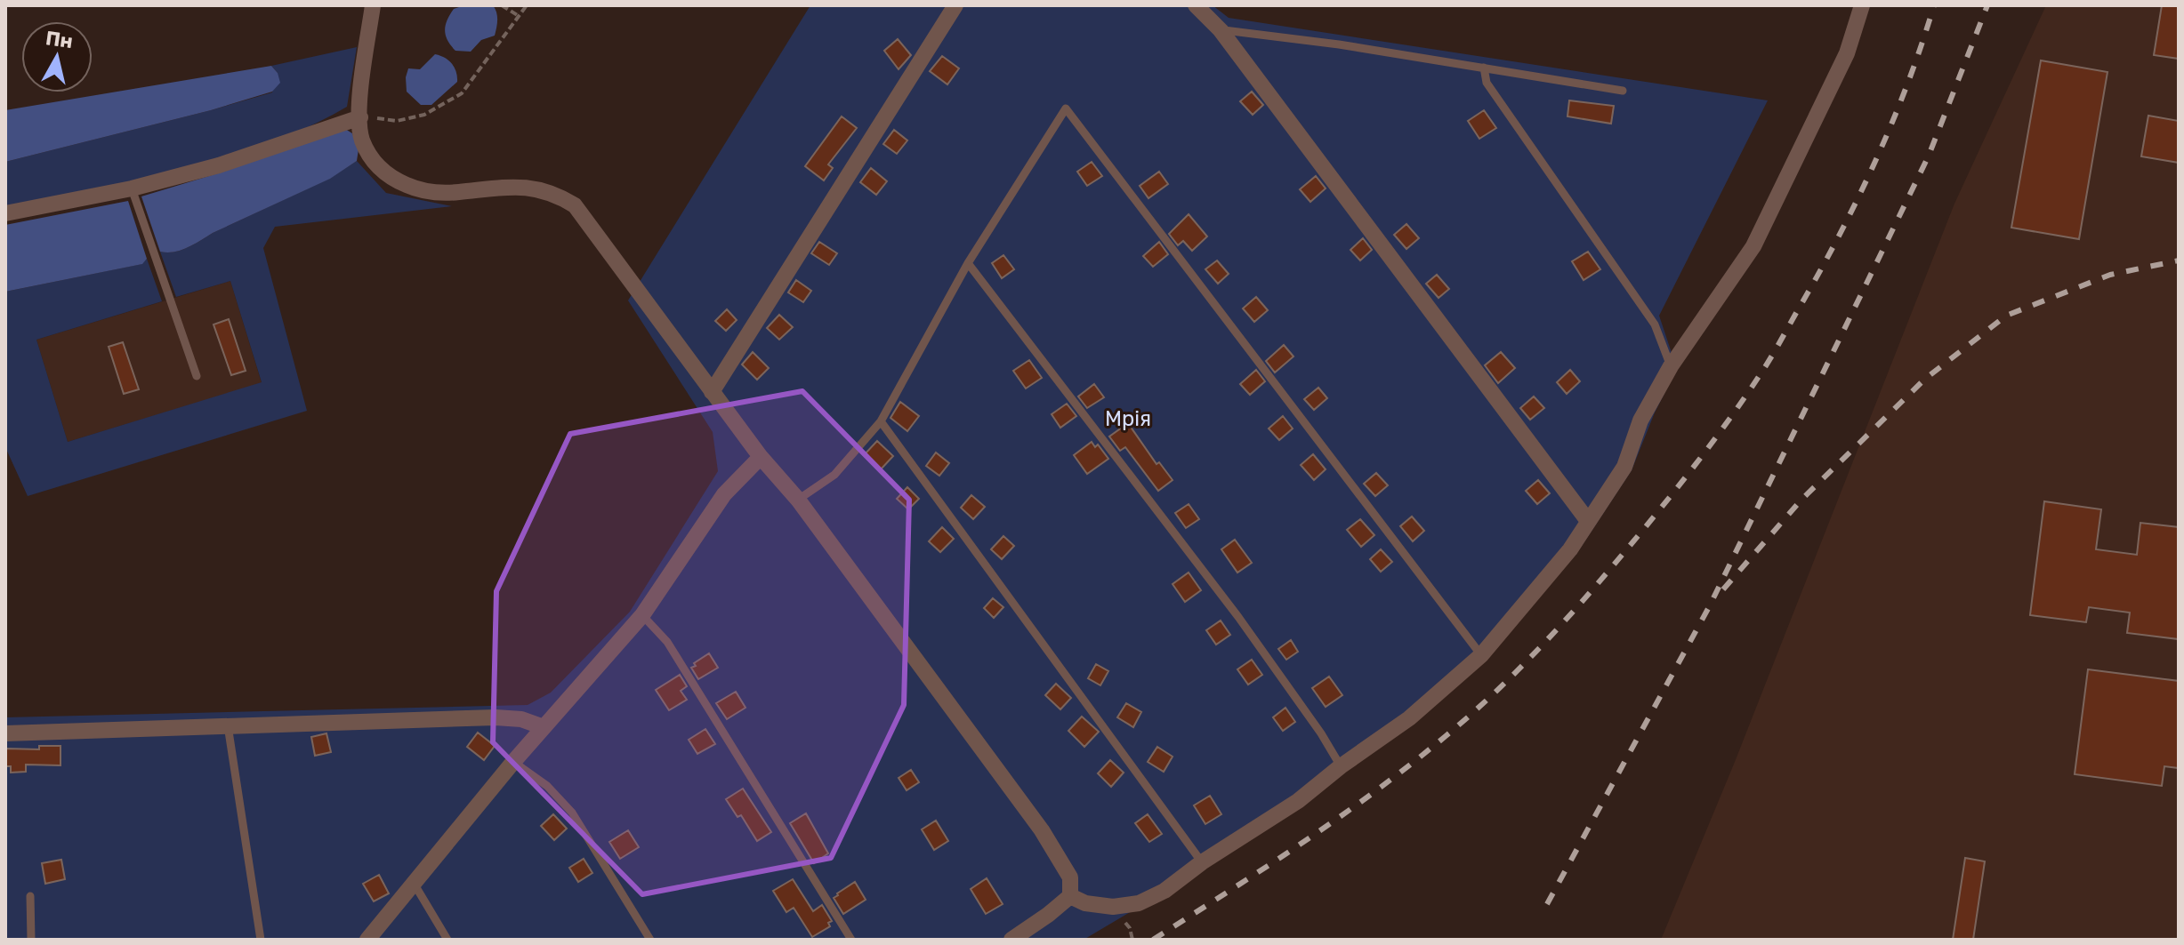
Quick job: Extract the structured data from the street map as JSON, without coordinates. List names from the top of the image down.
{
  "parks": ["Мрія"],
  "north": "top"
}
